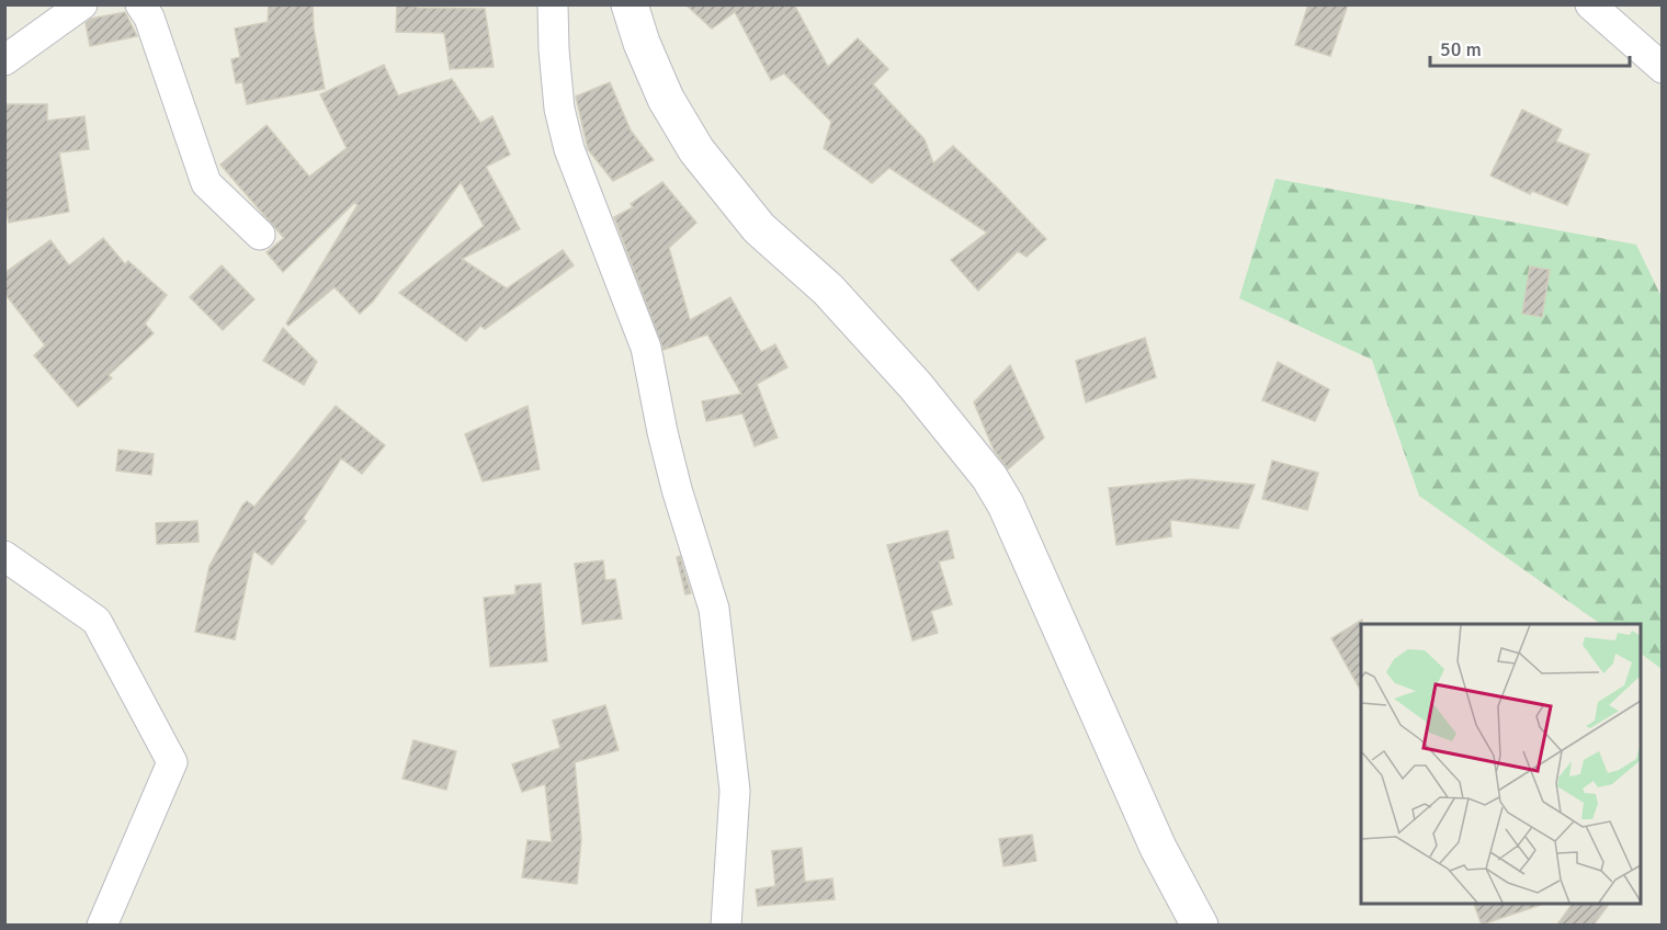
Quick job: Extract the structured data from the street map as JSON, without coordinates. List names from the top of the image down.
{
  "scale_bar": "50 m"
}
